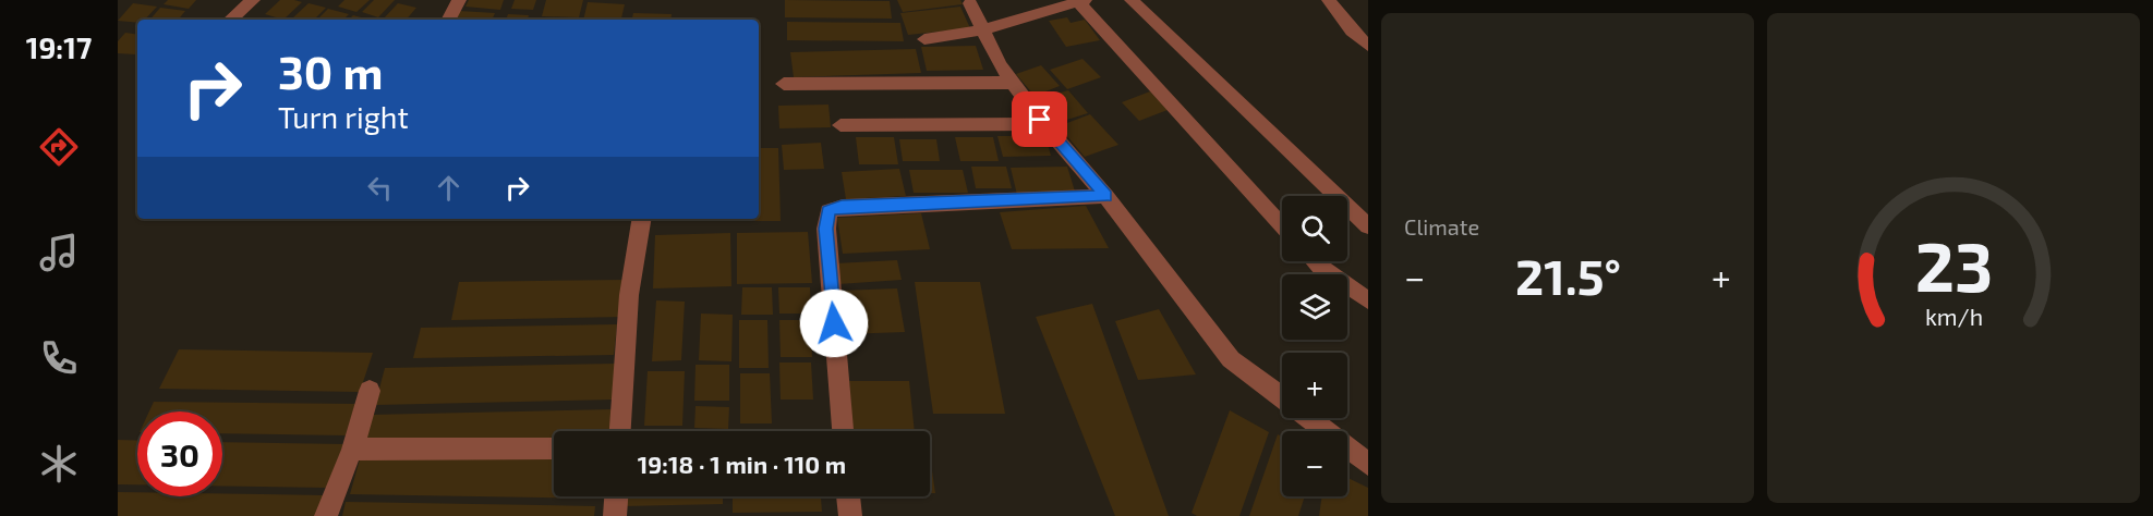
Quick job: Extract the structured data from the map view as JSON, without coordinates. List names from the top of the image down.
{
  "page": {
    "tabs": "19:17",
    "tile": "Climate",
    "turn": ["30 m", "Turn right"],
    "map_buttons": ["+", "−"],
    "heat": ["−", "21.5°", "+"],
    "limit": "30",
    "trip": "19:18 · 1 min · 110 m",
    "gauge": ["23", "km/h"]
  }
}
